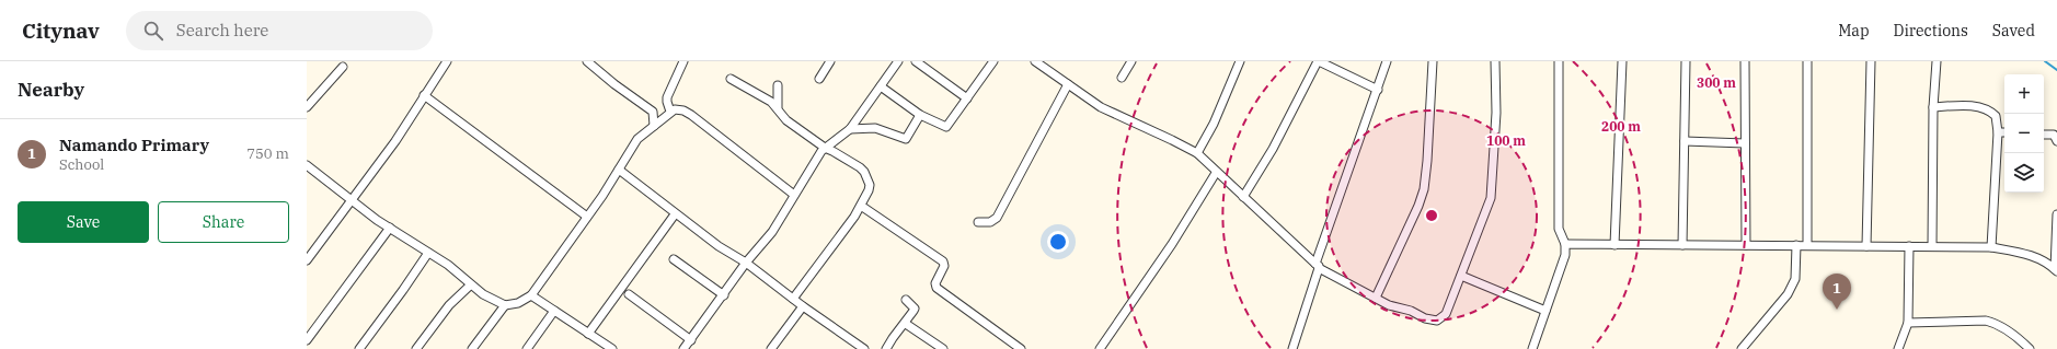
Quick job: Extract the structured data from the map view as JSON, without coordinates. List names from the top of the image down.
{
  "page": {
    "header": "Citynav",
    "search": "Search here",
    "nav": ["Map", "Directions", "Saved"],
    "heading": "Nearby",
    "map_buttons": ["+", "−"],
    "list": [
      {
        "mark": "1",
        "name": "Namando Primary",
        "note": "School",
        "value": "750 m"
      }
    ],
    "buttons": ["Save", "Share"],
    "pins": "1"
  },
  "rings": ["300 m", "200 m", "100 m"]
}
